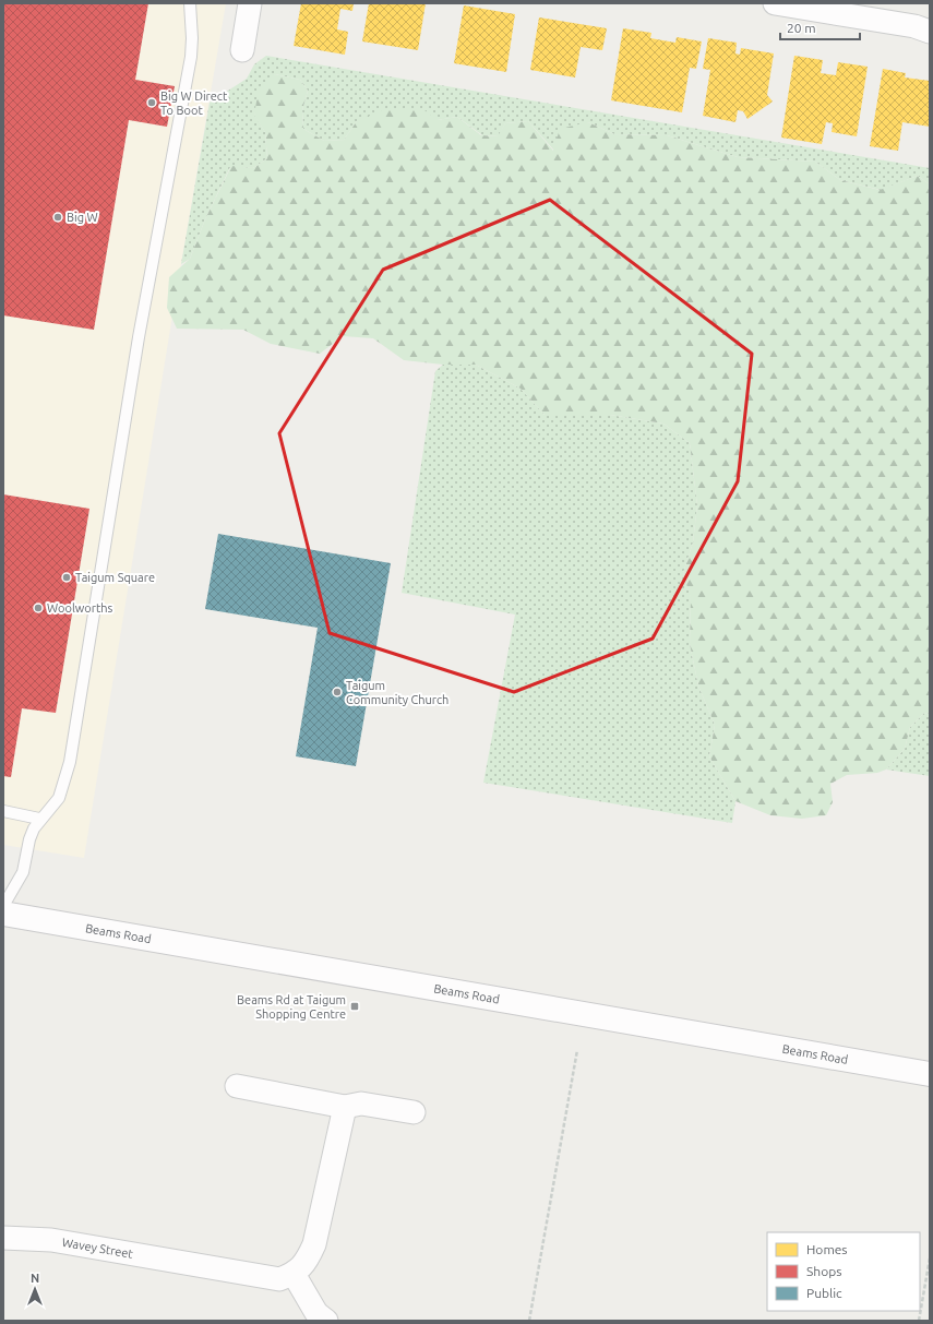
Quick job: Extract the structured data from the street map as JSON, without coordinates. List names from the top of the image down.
{
  "streets": {
    "main road": ["Beams Road"],
    "street": ["Wavey Street"]
  },
  "places": {
    "other": [
      "Big W Direct To Boot",
      "Big W",
      "Taigum Square",
      "Woolworths",
      "Taigum Community Church"
    ],
    "transit": ["Beams Rd at Taigum Shopping Centre"]
  },
  "legend": ["Homes", "Shops", "Public"],
  "scale_bar": "20 m",
  "north": "top"
}
